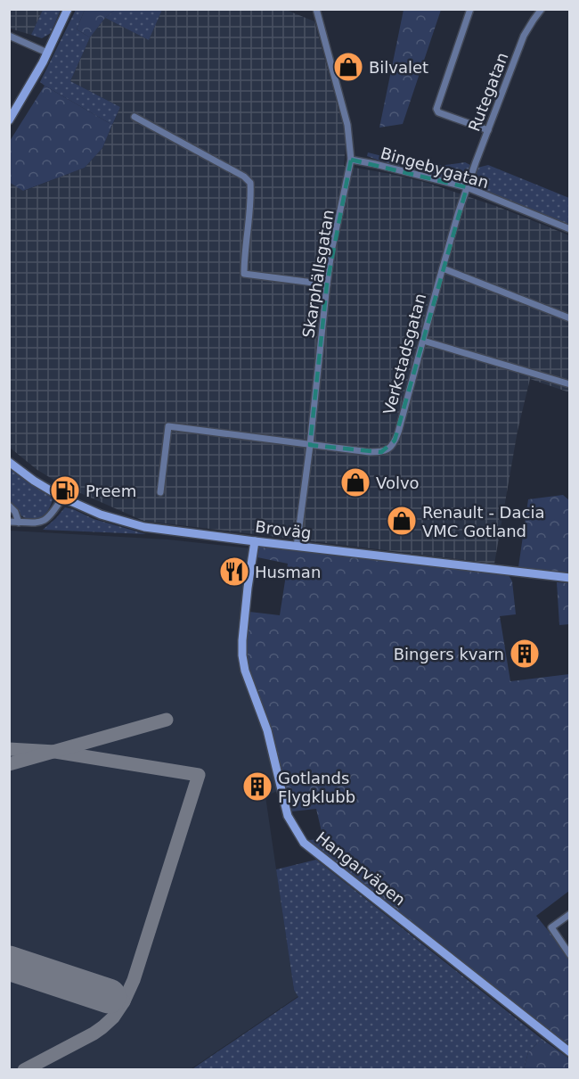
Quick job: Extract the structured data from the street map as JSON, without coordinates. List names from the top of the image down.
{
  "streets": {
    "main road": ["Broväg", "Hangarvägen"],
    "street": [
      "Rutegatan",
      "Bingebygatan",
      "Skarphällsgatan",
      "Verkstadsgatan"
    ]
  },
  "crossings": [
    ["Rutegatan", "Bingebygatan"],
    ["Rutegatan", "Verkstadsgatan"],
    ["Bingebygatan", "Skarphällsgatan"],
    ["Bingebygatan", "Verkstadsgatan"],
    ["Skarphällsgatan", "Verkstadsgatan"],
    ["Skarphällsgatan", "Broväg"],
    ["Broväg", "Hangarvägen"]
  ],
  "places": {
    "shop": ["Bilvalet", "Volvo", "Renault - Dacia VMC Gotland"],
    "fuel station": ["Preem"],
    "restaurant": ["Husman"],
    "building": ["Bingers kvarn", "Gotlands Flygklubb"]
  }
}
